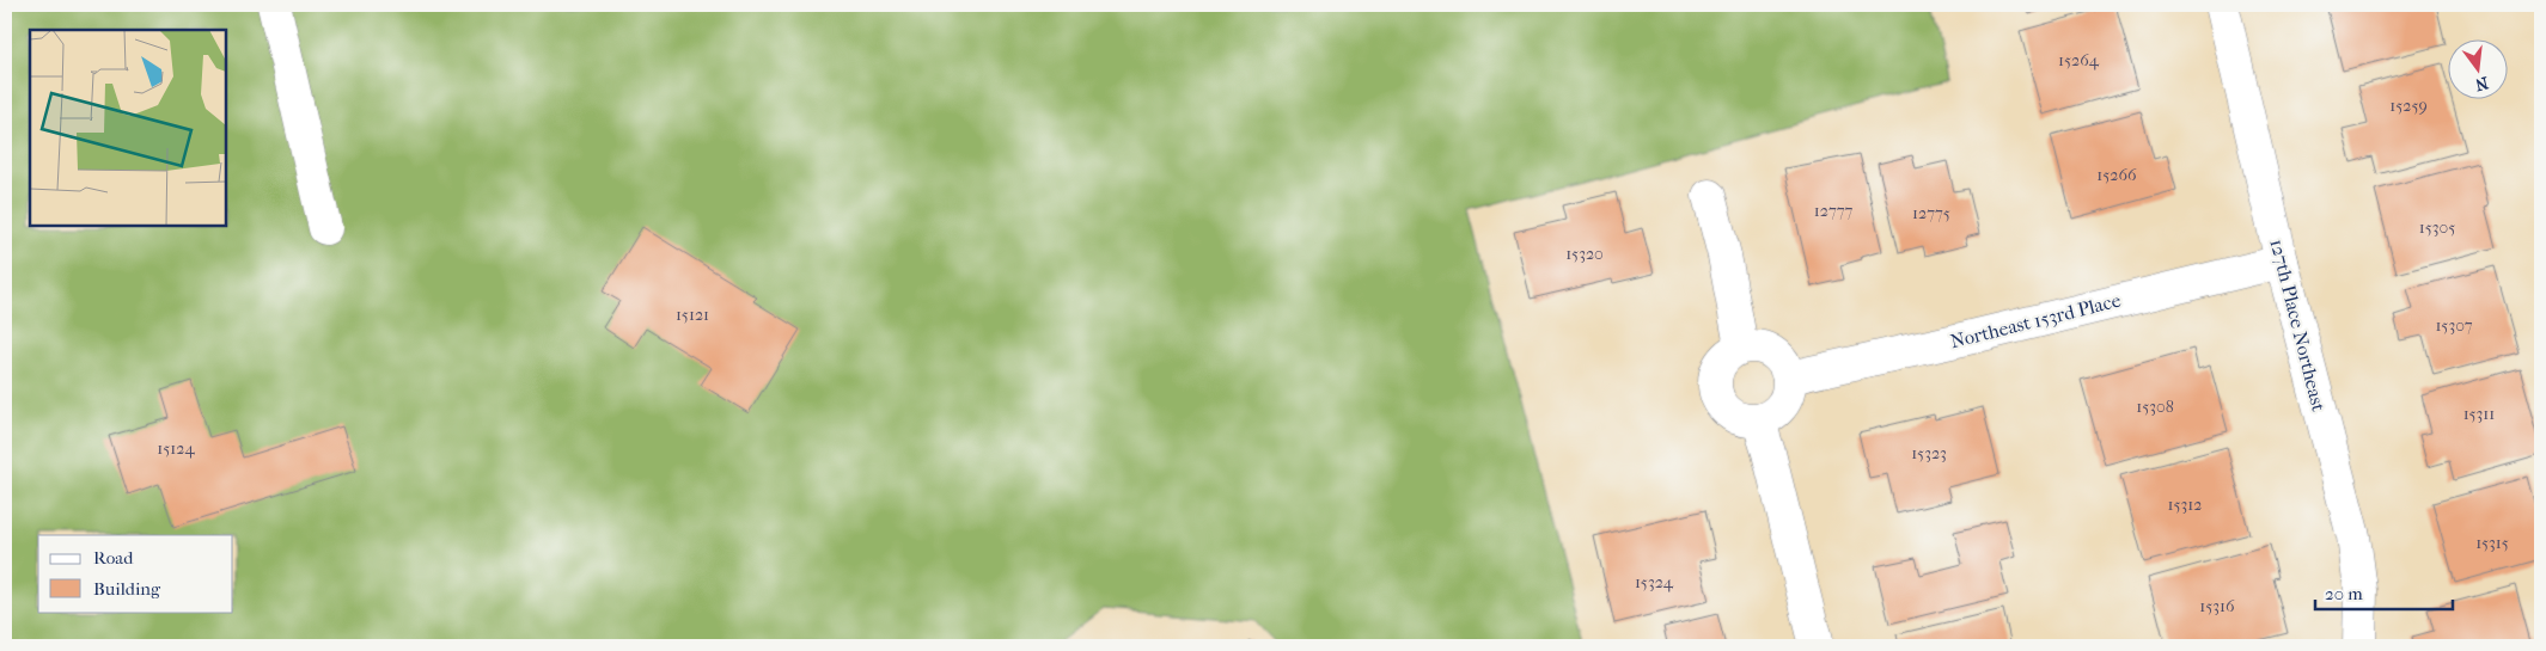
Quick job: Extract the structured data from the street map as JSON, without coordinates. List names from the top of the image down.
{
  "streets": {
    "street": ["Northeast 153rd Place", "127th Place Northeast"]
  },
  "crossings": [
    ["Northeast 153rd Place", "127th Place Northeast"]
  ],
  "house_numbers": [
    "15264",
    "15259",
    "15266",
    "12777",
    "12775",
    "15305",
    "15320",
    "15121",
    "15307",
    "15308",
    "15311",
    "15124",
    "15323",
    "15312",
    "15315",
    "15324",
    "15316"
  ],
  "legend": ["Road", "Building"],
  "scale_bar": "20 m",
  "north": "bottom"
}
